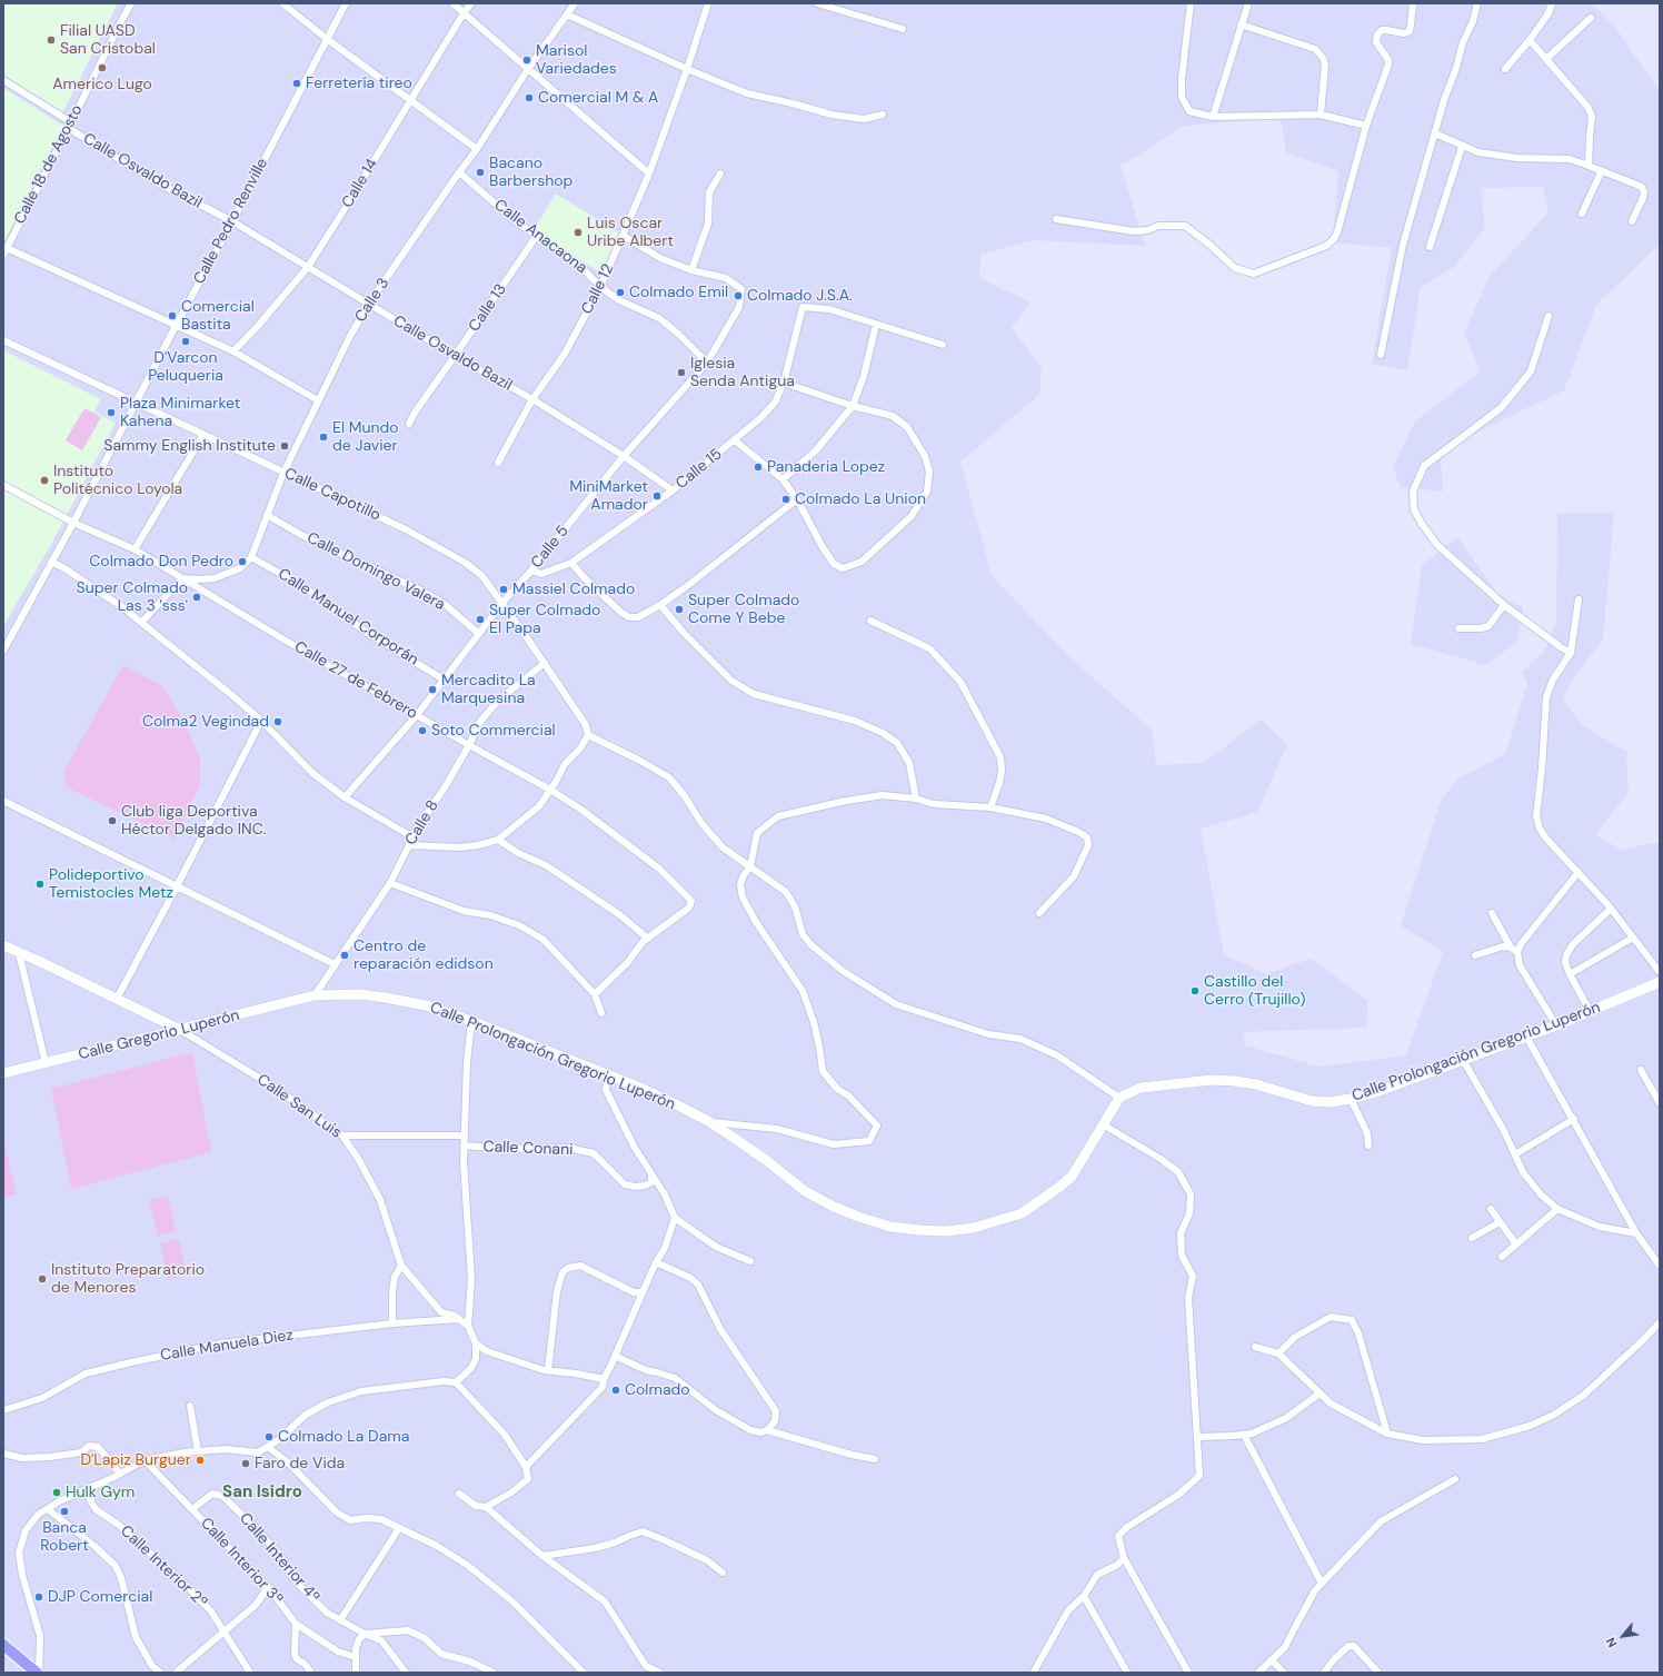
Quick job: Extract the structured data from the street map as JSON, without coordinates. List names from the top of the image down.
{
  "streets": {
    "street": [
      "Calle 18 de Agosto",
      "Calle Osvaldo Bazil",
      "Calle 14",
      "Calle Pedro Renville",
      "Calle Anacaona",
      "Calle 12",
      "Calle 3",
      "Calle 13",
      "Calle 15",
      "Calle Capotillo",
      "Calle 5",
      "Calle Domingo Valera",
      "Calle Manuel Corporán",
      "Calle 27 de Febrero",
      "Calle 8",
      "Calle Gregorio Luperón",
      "Calle Prolongación Gregorio Luperón",
      "Calle San Luis",
      "Calle Conani",
      "Calle Manuela Diez",
      "Calle Interior 4ª",
      "Calle Interior 3ª",
      "Calle Interior 2ª"
    ]
  },
  "crossings": [
    ["Calle 18 de Agosto", "Calle Osvaldo Bazil"],
    ["Calle Osvaldo Bazil", "Calle 14"],
    ["Calle Osvaldo Bazil", "Calle Pedro Renville"],
    ["Calle Osvaldo Bazil", "Calle 12"],
    ["Calle Osvaldo Bazil", "Calle 3"],
    ["Calle Osvaldo Bazil", "Calle 13"],
    ["Calle Osvaldo Bazil", "Calle 15"],
    ["Calle Osvaldo Bazil", "Calle 5"],
    ["Calle Pedro Renville", "Calle Capotillo"],
    ["Calle Pedro Renville", "Calle 27 de Febrero"],
    ["Calle Anacaona", "Calle 12"],
    ["Calle Anacaona", "Calle 3"],
    ["Calle Anacaona", "Calle 13"],
    ["Calle Anacaona", "Calle 5"],
    ["Calle 3", "Calle Capotillo"],
    ["Calle 3", "Calle Domingo Valera"],
    ["Calle 3", "Calle Manuel Corporán"],
    ["Calle 15", "Calle 5"],
    ["Calle Capotillo", "Calle 5"],
    ["Calle Capotillo", "Calle 8"],
    ["Calle 5", "Calle Domingo Valera"],
    ["Calle 5", "Calle Manuel Corporán"],
    ["Calle 5", "Calle 27 de Febrero"],
    ["Calle 27 de Febrero", "Calle 8"],
    ["Calle 8", "Calle Gregorio Luperón"],
    ["Calle 8", "Calle Prolongación Gregorio Luperón"],
    ["Calle Gregorio Luperón", "Calle Prolongación Gregorio Luperón"],
    ["Calle Gregorio Luperón", "Calle San Luis"],
    ["Calle San Luis", "Calle Conani"],
    ["Calle Interior 4ª", "Calle Interior 3ª"]
  ],
  "districts": ["San Isidro"],
  "places": [
    "Filial UASD San Cristobal",
    "Marisol Variedades",
    "Americo Lugo",
    "Ferretería tireo",
    "Comercial M & A",
    "Bacano Barbershop",
    "Luis Oscar Uribe Albert",
    "Colmado Emil",
    "Colmado J.S.A.",
    "Comercial Bastita",
    "D'Varcon Peluqueria",
    "Iglesia Senda Antigua",
    "Plaza Minimarket Kahena",
    "El Mundo de Javier",
    "Sammy English Institute",
    "Panaderia Lopez",
    "Instituto Politécnico Loyola",
    "MiniMarket Amador",
    "Colmado La Union",
    "Colmado Don Pedro",
    "Massiel Colmado",
    "Super Colmado Las 3 'sss'",
    "Super Colmado Come Y Bebe",
    "Super Colmado El Papa",
    "Mercadito La Marquesina",
    "Colma2 Vegindad",
    "Soto Commercial",
    "Club liga Deportiva Héctor Delgado INC.",
    "Polideportivo Temistocles Metz",
    "Centro de reparación edidson",
    "Castillo del Cerro (Trujillo)",
    "Instituto Preparatorio de Menores",
    "Colmado",
    "Colmado La Dama",
    "D'Lapiz Burguer",
    "Faro de Vida",
    "Hulk Gym",
    "Banca Robert",
    "DJP Comercial"
  ],
  "north": "bottom left"
}
